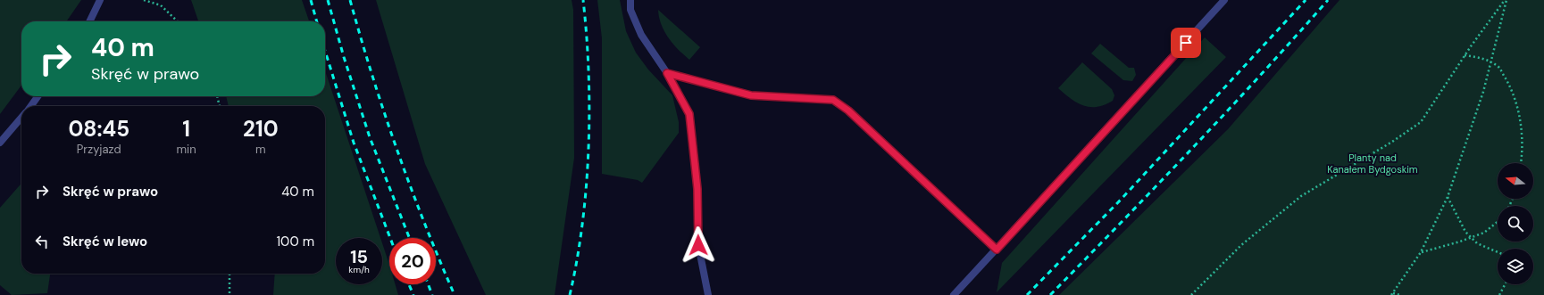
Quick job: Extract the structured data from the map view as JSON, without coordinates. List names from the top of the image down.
{
  "parks": ["Planty nad Kanałem Bydgoskim"],
  "north": "left",
  "page": {
    "turn": ["40 m", "Skręć w prawo"],
    "eta": [
      "08:45",
      "Przyjazd",
      "1",
      "min",
      "210",
      "m"
    ],
    "list": [
      {
        "name": "Skręć w prawo",
        "value": "40 m"
      },
      {
        "name": "Skręć w lewo",
        "value": "100 m"
      }
    ],
    "speed": "15 km/h",
    "limit": "20"
  }
}
